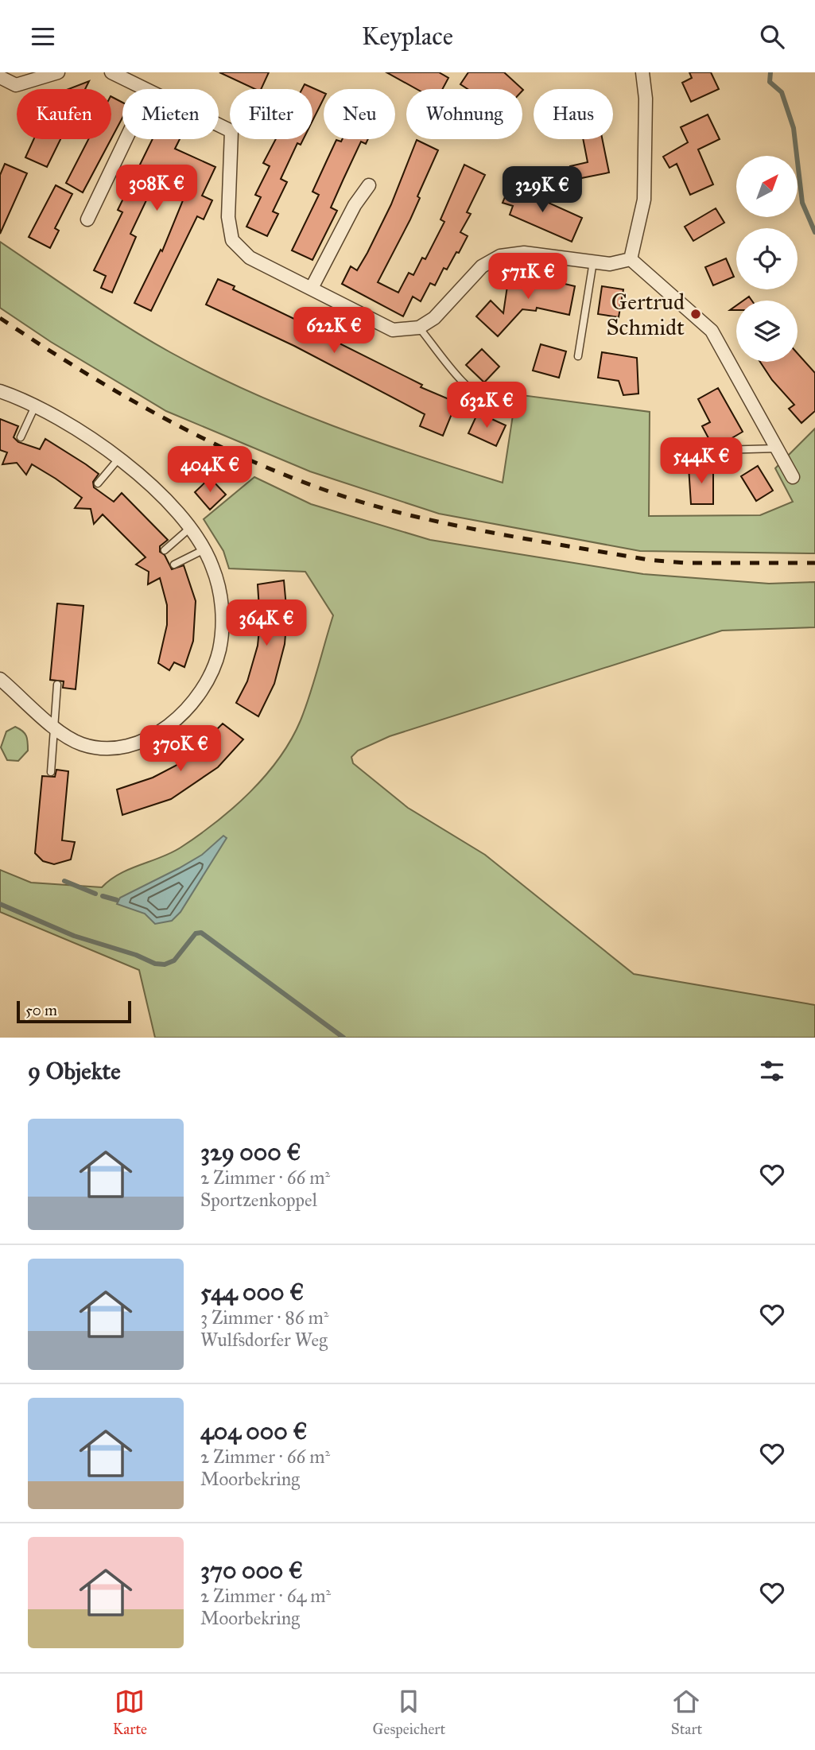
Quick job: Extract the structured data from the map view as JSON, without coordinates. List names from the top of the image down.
{
  "places": ["Gertrud Schmidt"],
  "scale_bar": "50 m",
  "north": "top right",
  "page": {
    "header": "Keyplace",
    "chip": [
      "Kaufen",
      "Mieten",
      "Filter",
      "Neu",
      "Wohnung",
      "Haus"
    ],
    "price": [
      "308K €",
      "329K €",
      "571K €",
      "622K €",
      "632K €",
      "544K €",
      "404K €",
      "364K €",
      "370K €"
    ],
    "scale": "50 m",
    "heading": "9 Objekte",
    "list": [
      {
        "name": "329 000 €",
        "note": "2 Zimmer · 66 m² · Sportzenkoppel"
      },
      {
        "name": "544 000 €",
        "note": "3 Zimmer · 86 m² · Wulfsdorfer Weg"
      },
      {
        "name": "404 000 €",
        "note": "2 Zimmer · 66 m² · Moorbekring"
      },
      {
        "name": "370 000 €",
        "note": "2 Zimmer · 64 m² · Moorbekring"
      }
    ],
    "tabs": ["Karte", "Gespeichert", "Start"]
  }
}
